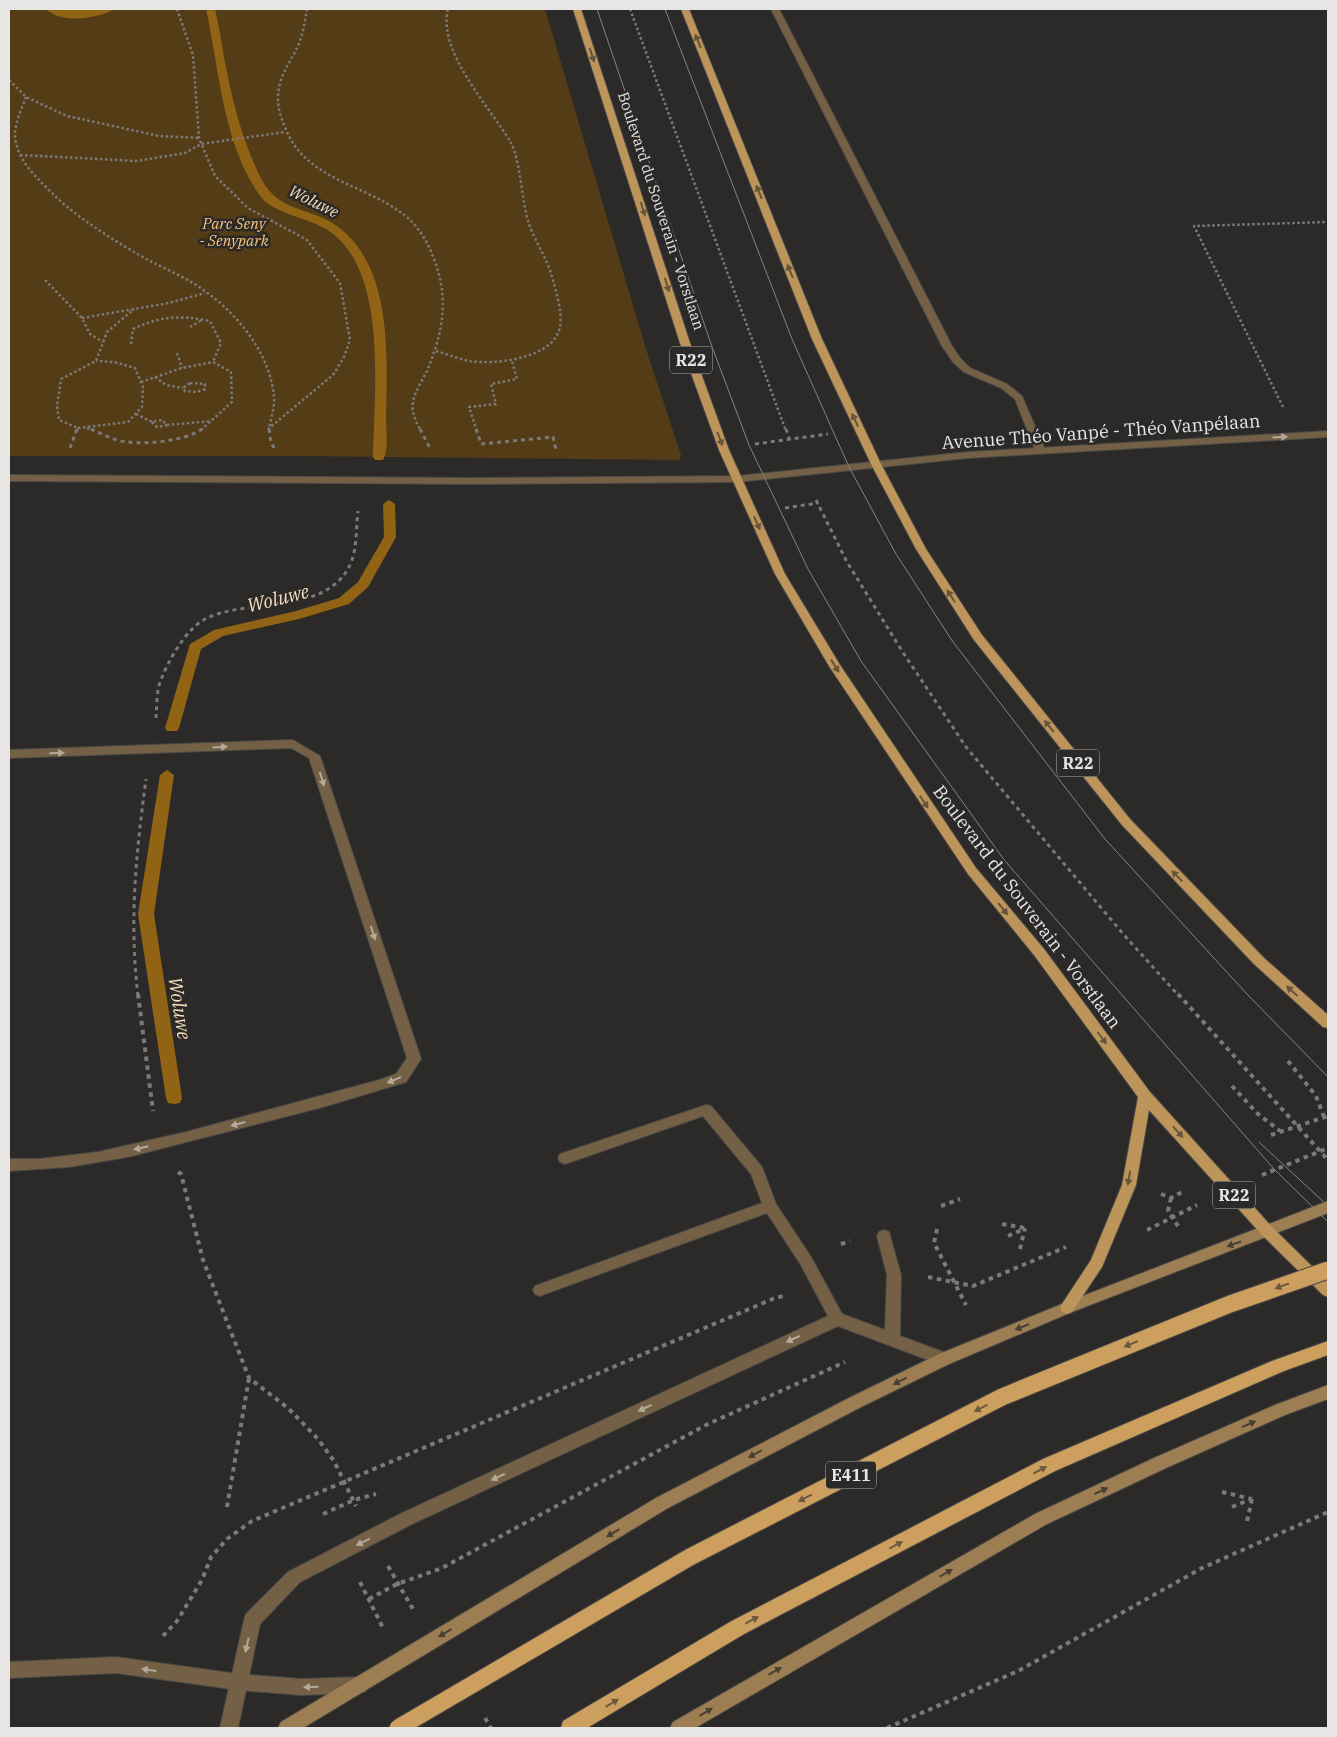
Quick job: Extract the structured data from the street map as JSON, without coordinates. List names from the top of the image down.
{
  "streets": {
    "highway": ["E411"],
    "main road": ["Boulevard du Souverain - Vorstlaan", "R22"],
    "street": ["Avenue Théo Vanpé - Théo Vanpélaan"]
  },
  "crossings": [
    ["R22", "Avenue Théo Vanpé - Théo Vanpélaan"]
  ],
  "one_way": ["Boulevard du Souverain - Vorstlaan", "Avenue Théo Vanpé - Théo Vanpélaan"],
  "water": ["Woluwe"],
  "parks": ["Parc Seny - Senypark"]
}
